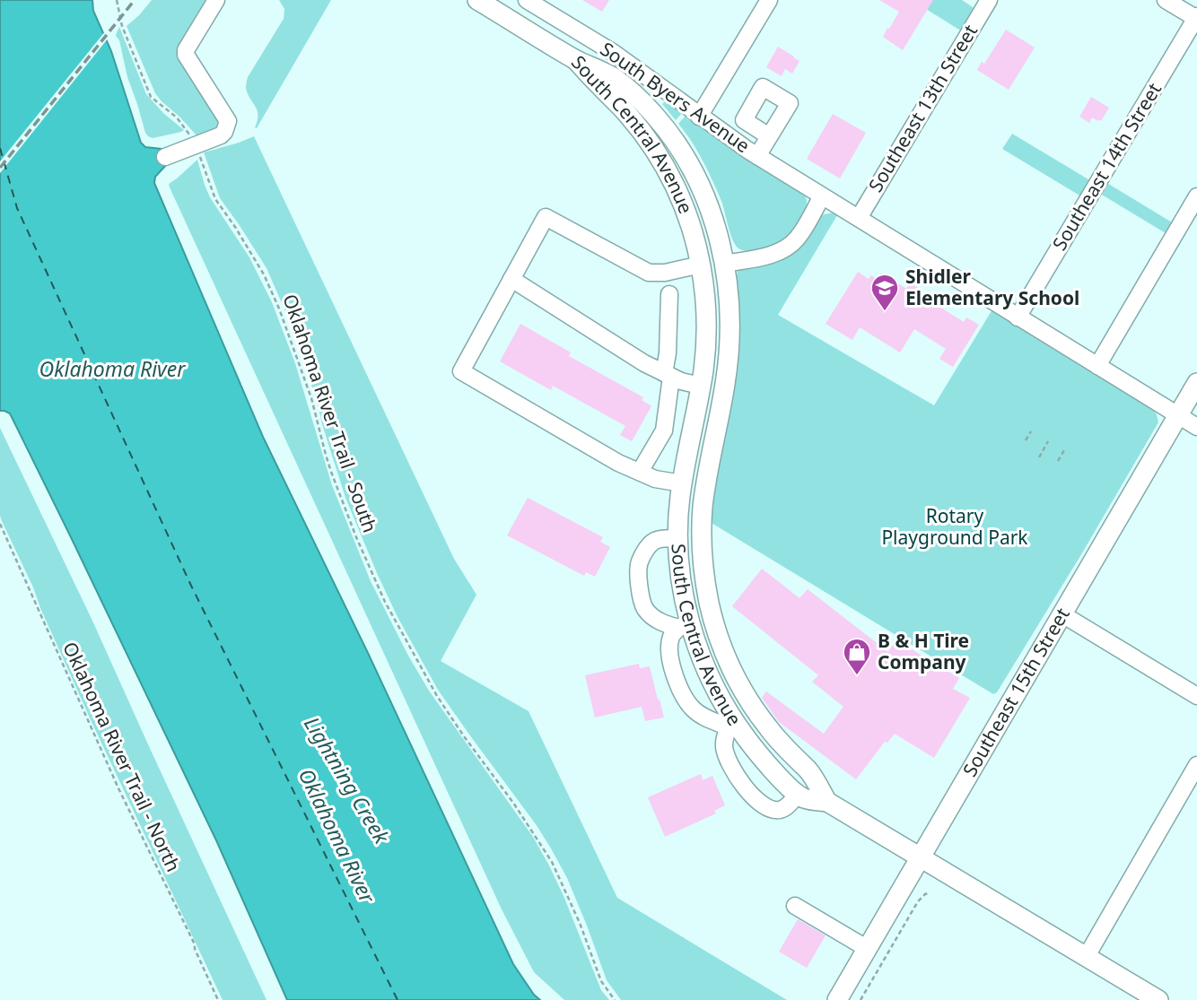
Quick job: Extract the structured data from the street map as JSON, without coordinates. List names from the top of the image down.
{
  "streets": {
    "main road": ["South Central Avenue", "Southeast 15th Street"],
    "street": ["South Byers Avenue", "Southeast 13th Street", "Southeast 14th Street"],
    "path": ["Oklahoma River Trail - South", "Oklahoma River Trail - North"]
  },
  "crossings": [
    ["South Byers Avenue", "Southeast 13th Street"],
    ["South Byers Avenue", "Southeast 14th Street"],
    ["South Byers Avenue", "Southeast 15th Street"],
    ["South Central Avenue", "Southeast 15th Street"]
  ],
  "water": ["Oklahoma River", "Lightning Creek"],
  "parks": ["Rotary Playground Park"],
  "places": {
    "school or university": ["Shidler Elementary School"],
    "shop": ["B & H Tire Company"]
  }
}
